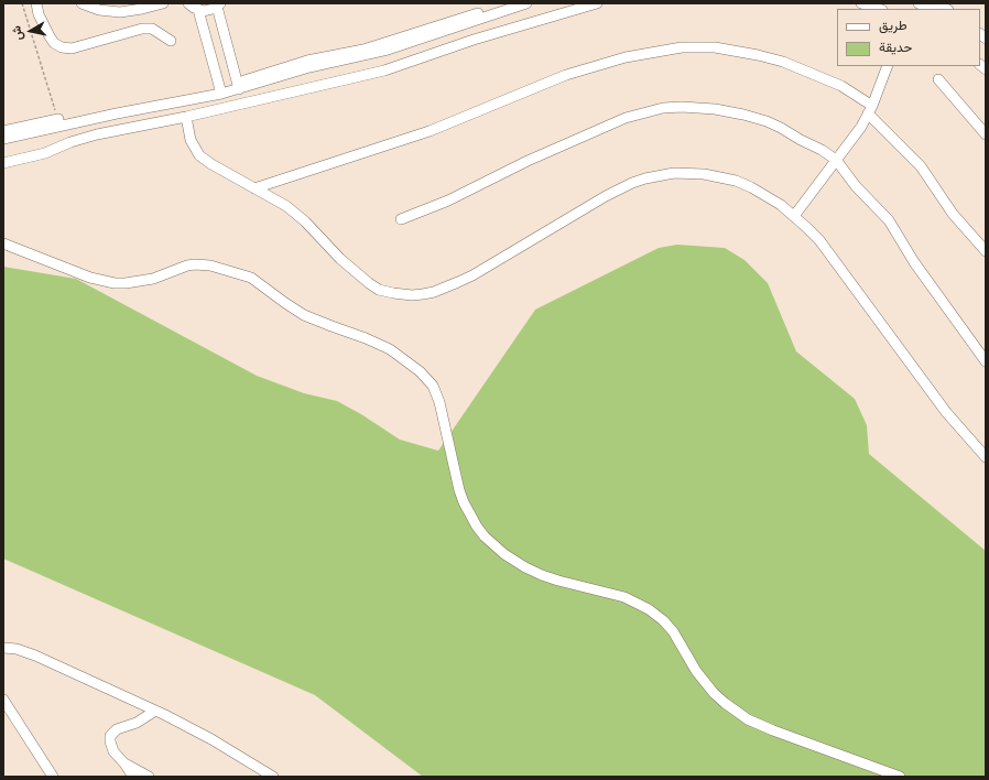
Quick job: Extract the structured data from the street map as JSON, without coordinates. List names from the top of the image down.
{
  "legend": ["طريق", "حديقة"],
  "north": "left"
}
